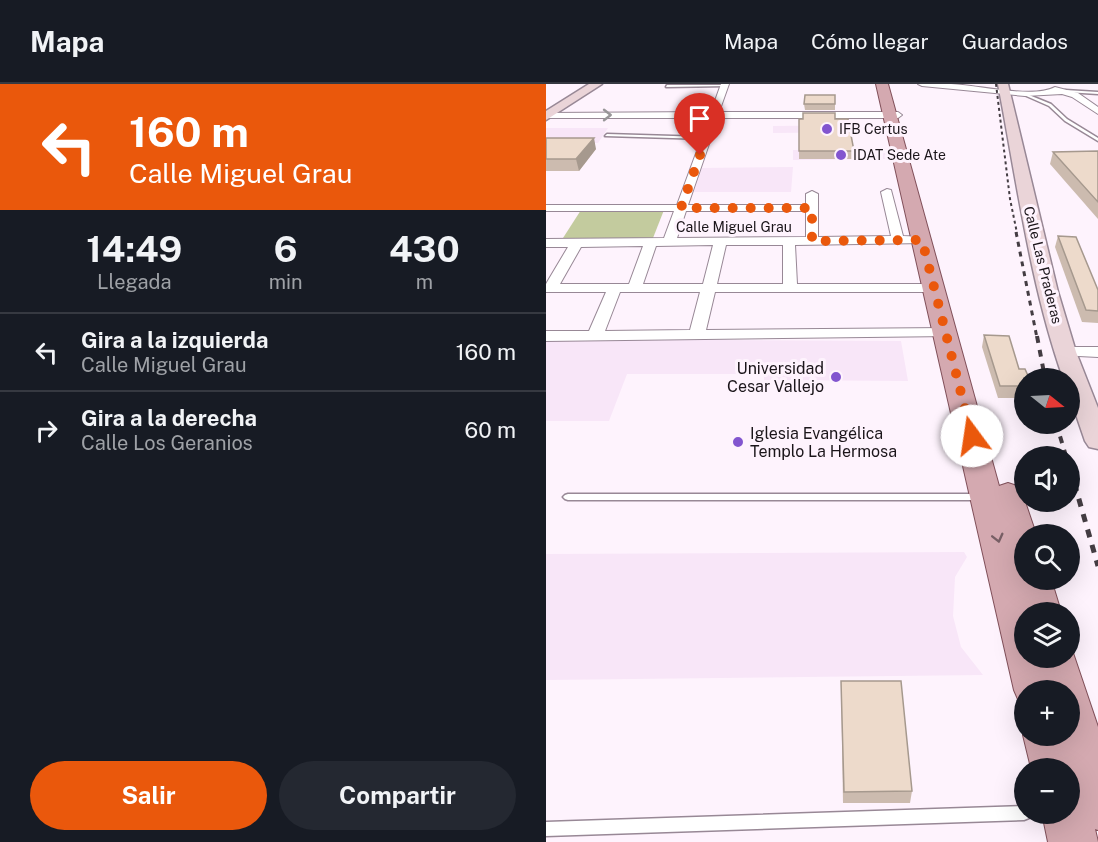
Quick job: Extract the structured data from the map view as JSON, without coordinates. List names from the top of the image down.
{
  "streets": {
    "street": ["Calle Miguel Grau", "Calle Las Praderas"]
  },
  "places": [
    "IFB Certus",
    "IDAT Sede Ate",
    "Universidad Cesar Vallejo",
    "Iglesia Evangélica Templo La Hermosa"
  ],
  "north": "right",
  "page": {
    "header": "Mapa",
    "nav": ["Mapa", "Cómo llegar", "Guardados"],
    "turn": ["160 m", "Calle Miguel Grau"],
    "eta": [
      "14:49",
      "Llegada",
      "6",
      "min",
      "430",
      "m"
    ],
    "list": [
      {
        "name": "Gira a la izquierda",
        "note": "Calle Miguel Grau",
        "value": "160 m"
      },
      {
        "name": "Gira a la derecha",
        "note": "Calle Los Geranios",
        "value": "60 m"
      }
    ],
    "map_buttons": ["+", "−"],
    "buttons": ["Salir", "Compartir"]
  }
}
